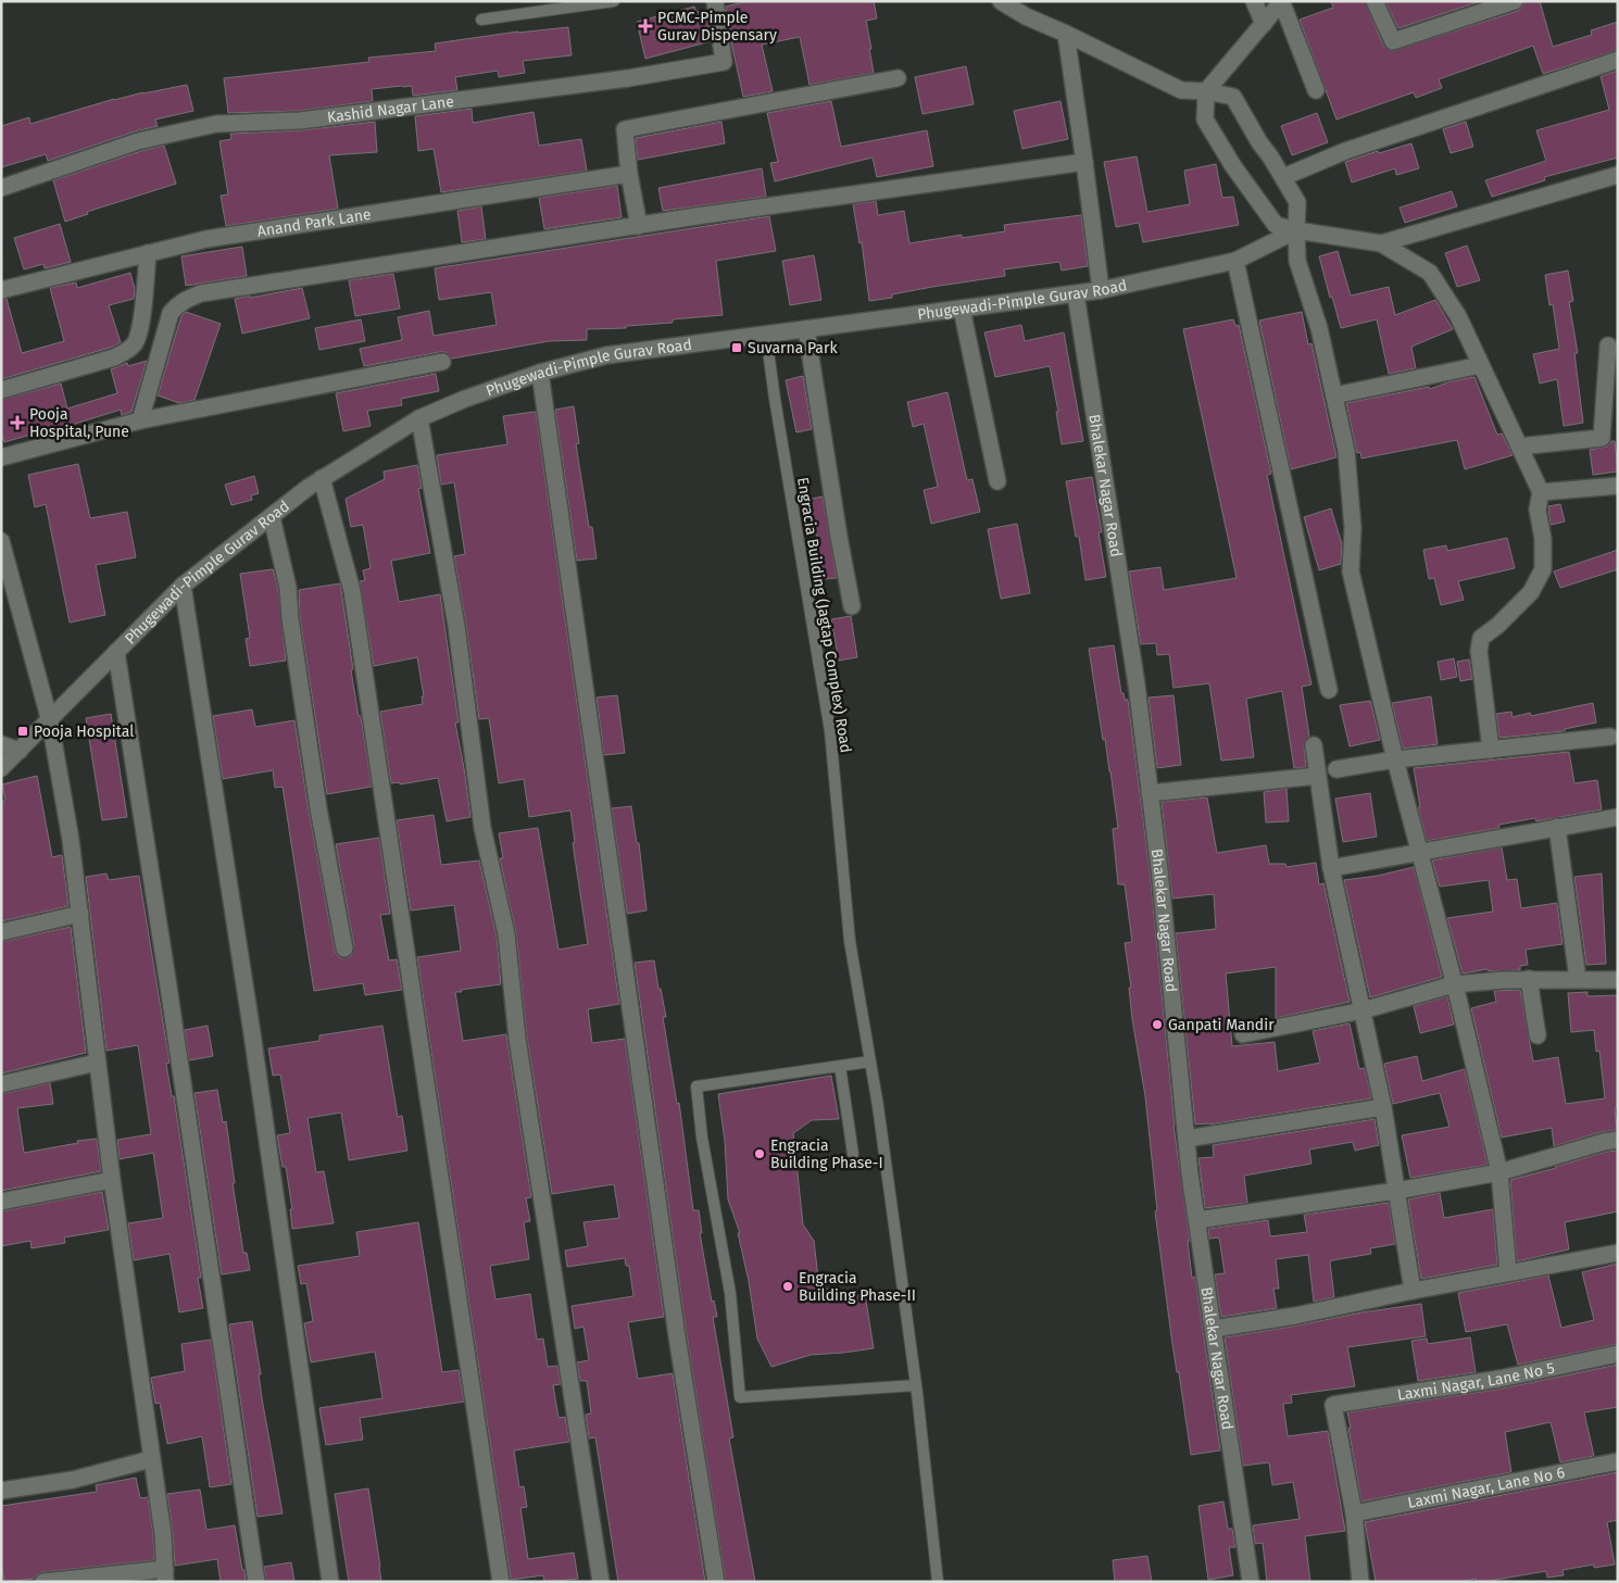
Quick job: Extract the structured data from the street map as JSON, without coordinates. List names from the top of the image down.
{
  "streets": {
    "street": [
      "Kashid Nagar Lane",
      "Anand Park Lane",
      "Phugewadi-Pimple Gurav Road",
      "Bhalekar Nagar Road",
      "Laxmi Nagar, Lane No 5",
      "Laxmi Nagar, Lane No 6"
    ],
    "lane": ["Engracia Building (Jagtap Complex) Road"]
  },
  "crossings": [
    ["Phugewadi-Pimple Gurav Road", "Bhalekar Nagar Road"],
    ["Phugewadi-Pimple Gurav Road", "Engracia Building (Jagtap Complex) Road"],
    ["Laxmi Nagar, Lane No 5", "Laxmi Nagar, Lane No 6"]
  ],
  "places": {
    "health": ["PCMC-Pimple Gurav Dispensary", "Pooja Hospital, Pune"],
    "transit": ["Suvarna Park", "Pooja Hospital"],
    "other": ["Ganpati Mandir", "Engracia Building Phase-I", "Engracia Building Phase-II"]
  }
}
